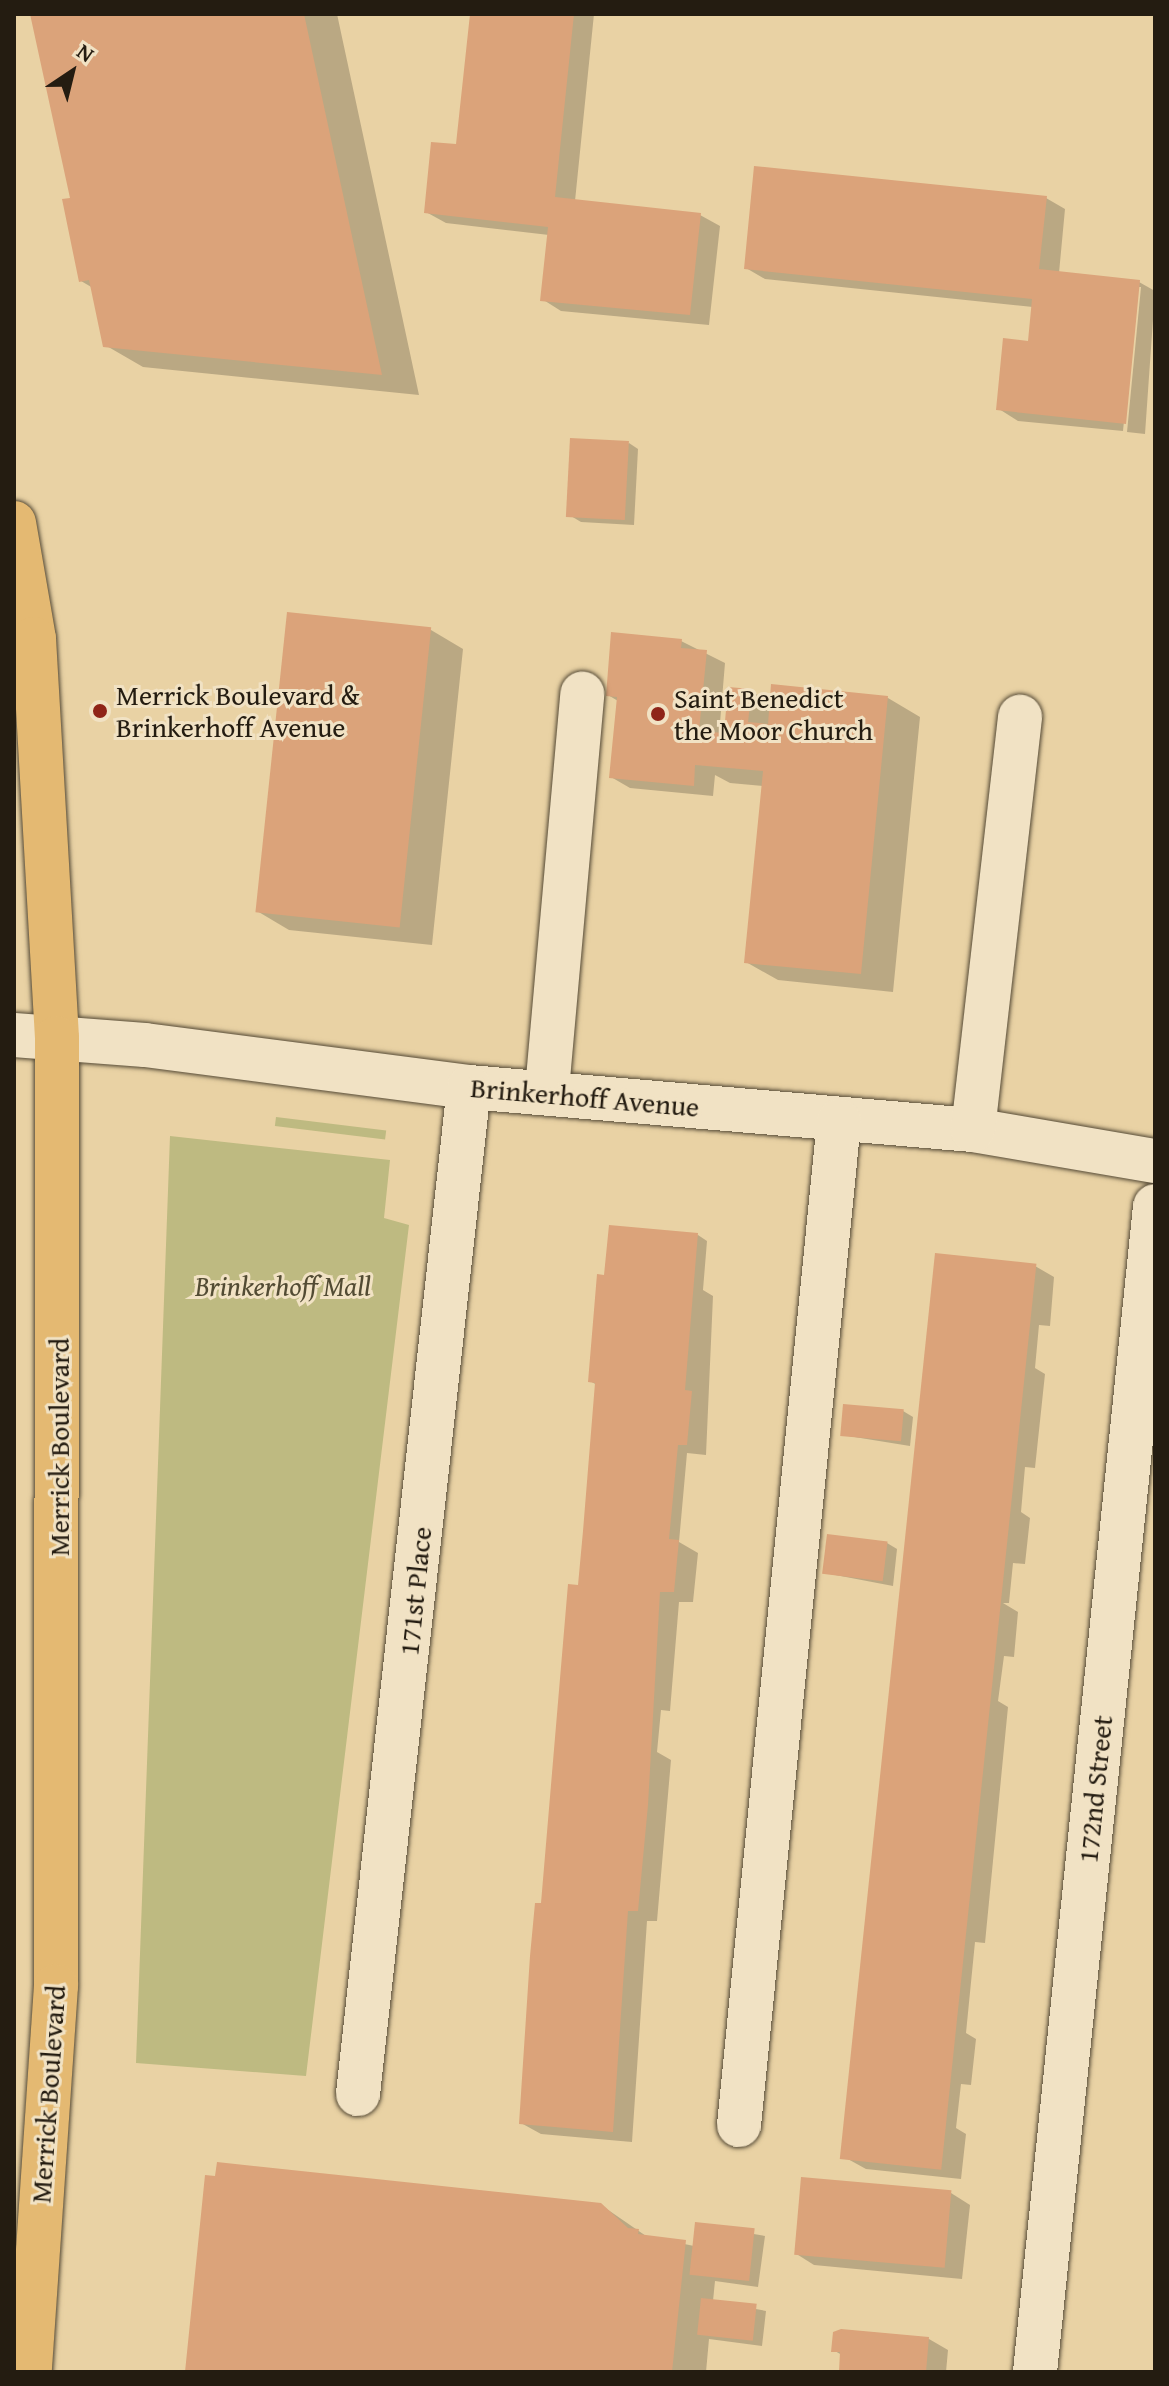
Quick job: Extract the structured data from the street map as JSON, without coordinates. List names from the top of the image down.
{
  "streets": {
    "main road": ["Merrick Boulevard"],
    "street": ["Brinkerhoff Avenue", "171st Place", "172nd Street"]
  },
  "crossings": [
    ["Brinkerhoff Avenue", "Merrick Boulevard"],
    ["Brinkerhoff Avenue", "171st Place"]
  ],
  "parks": ["Brinkerhoff Mall"],
  "places": ["Merrick Boulevard & Brinkerhoff Avenue", "Saint Benedict the Moor Church"],
  "north": "top right"
}
